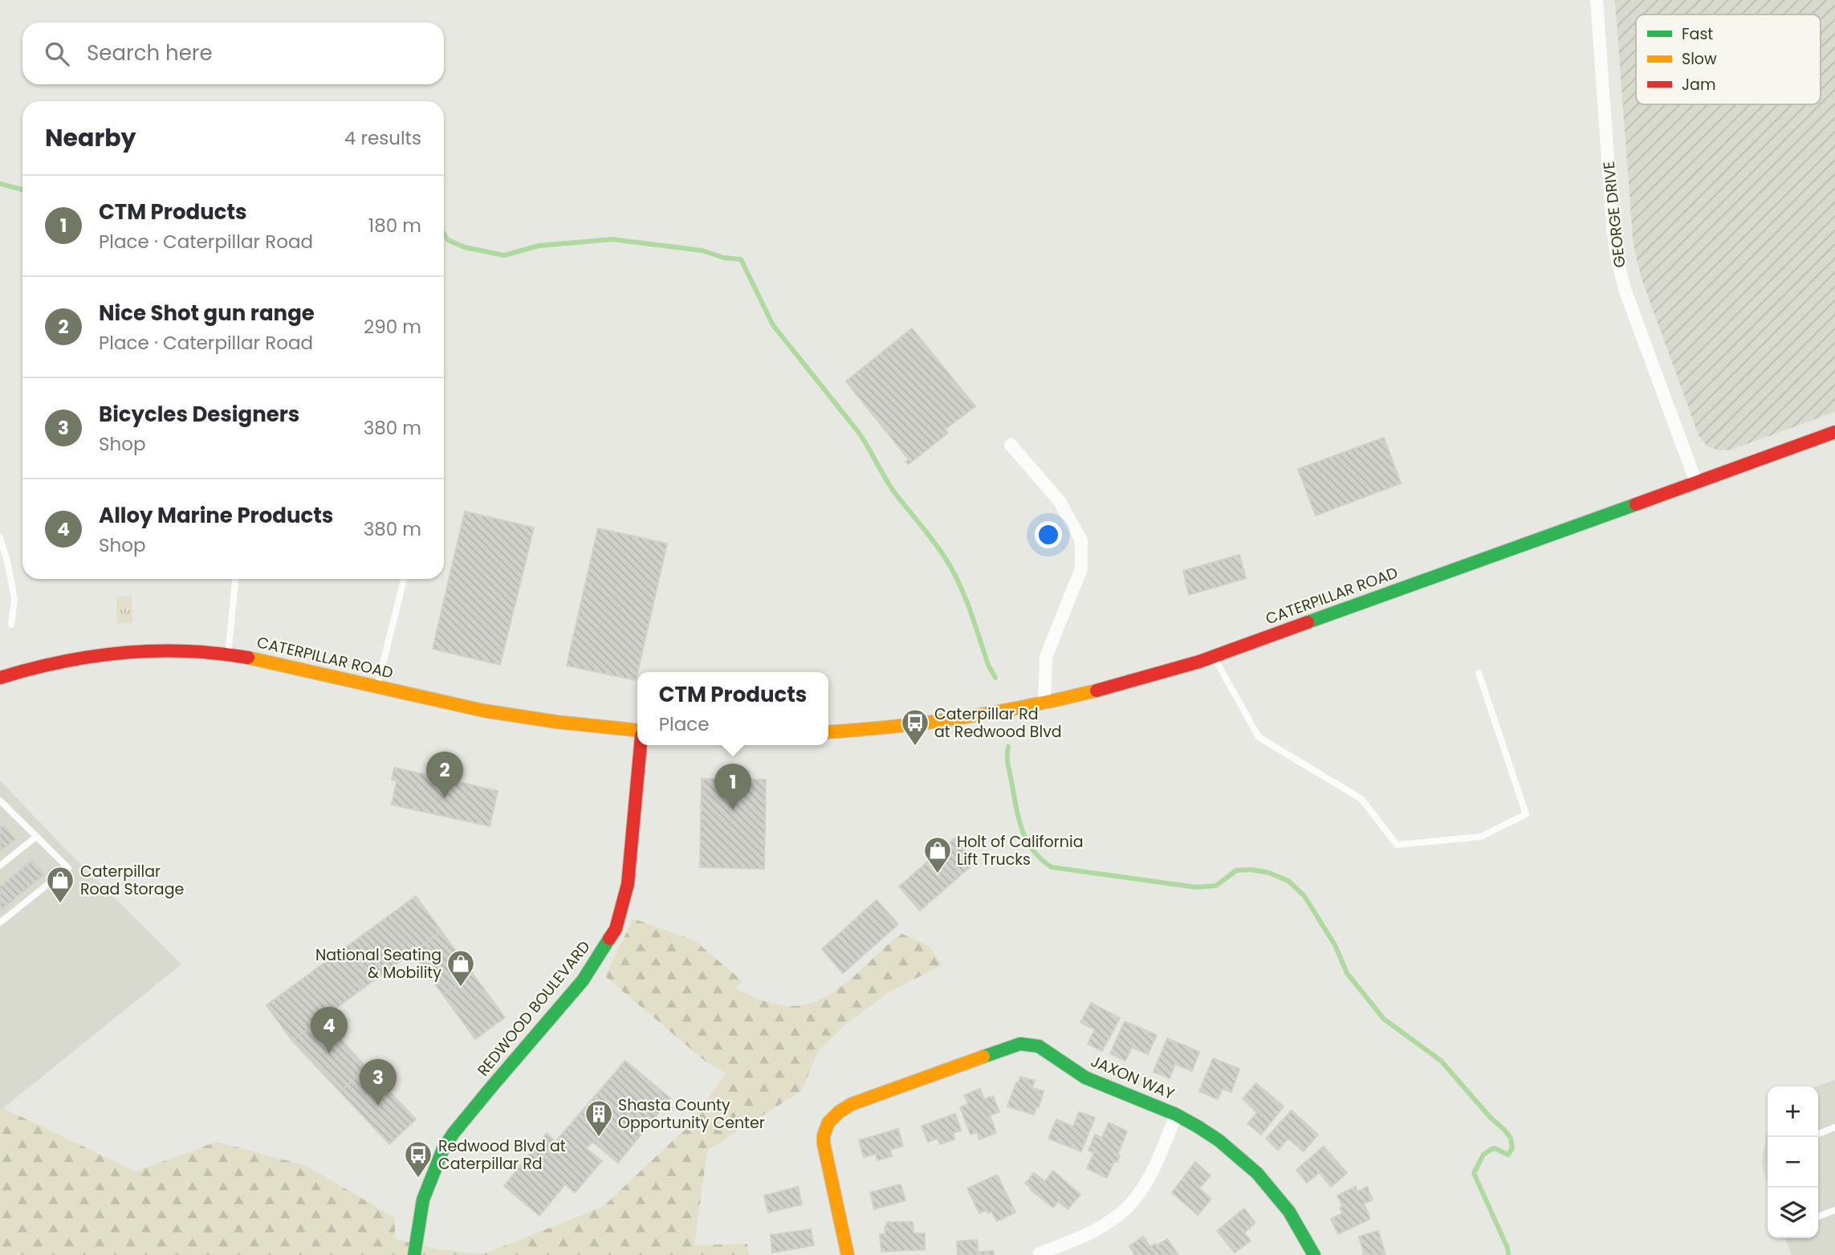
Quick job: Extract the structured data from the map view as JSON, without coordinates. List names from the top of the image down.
{
  "streets": {
    "street": [
      "GEORGE DRIVE",
      "CATERPILLAR ROAD",
      "REDWOOD BOULEVARD",
      "JAXON WAY"
    ]
  },
  "crossings": [
    ["GEORGE DRIVE", "CATERPILLAR ROAD"]
  ],
  "places": {
    "bus stop": ["Caterpillar Rd at Redwood Blvd", "Redwood Blvd at Caterpillar Rd"],
    "shop": ["Holt of California Lift Trucks", "Caterpillar Road Storage", "National Seating & Mobility"],
    "building": ["Shasta County Opportunity Center"]
  },
  "legend": ["Fast", "Slow", "Jam"],
  "page": {
    "search": "Search here",
    "heading": ["Nearby", "4 results"],
    "list": [
      {
        "mark": "1",
        "name": "CTM Products",
        "note": "Place · Caterpillar Road",
        "value": "180 m"
      },
      {
        "mark": "2",
        "name": "Nice Shot gun range",
        "note": "Place · Caterpillar Road",
        "value": "290 m"
      },
      {
        "mark": "3",
        "name": "Bicycles Designers",
        "note": "Shop",
        "value": "380 m"
      },
      {
        "mark": "4",
        "name": "Alloy Marine Products",
        "note": "Shop",
        "value": "380 m"
      }
    ],
    "popup": ["CTM Products", "Place"],
    "pins": [
      "2",
      "1",
      "4",
      "3"
    ],
    "map_buttons": ["+", "−"]
  }
}
